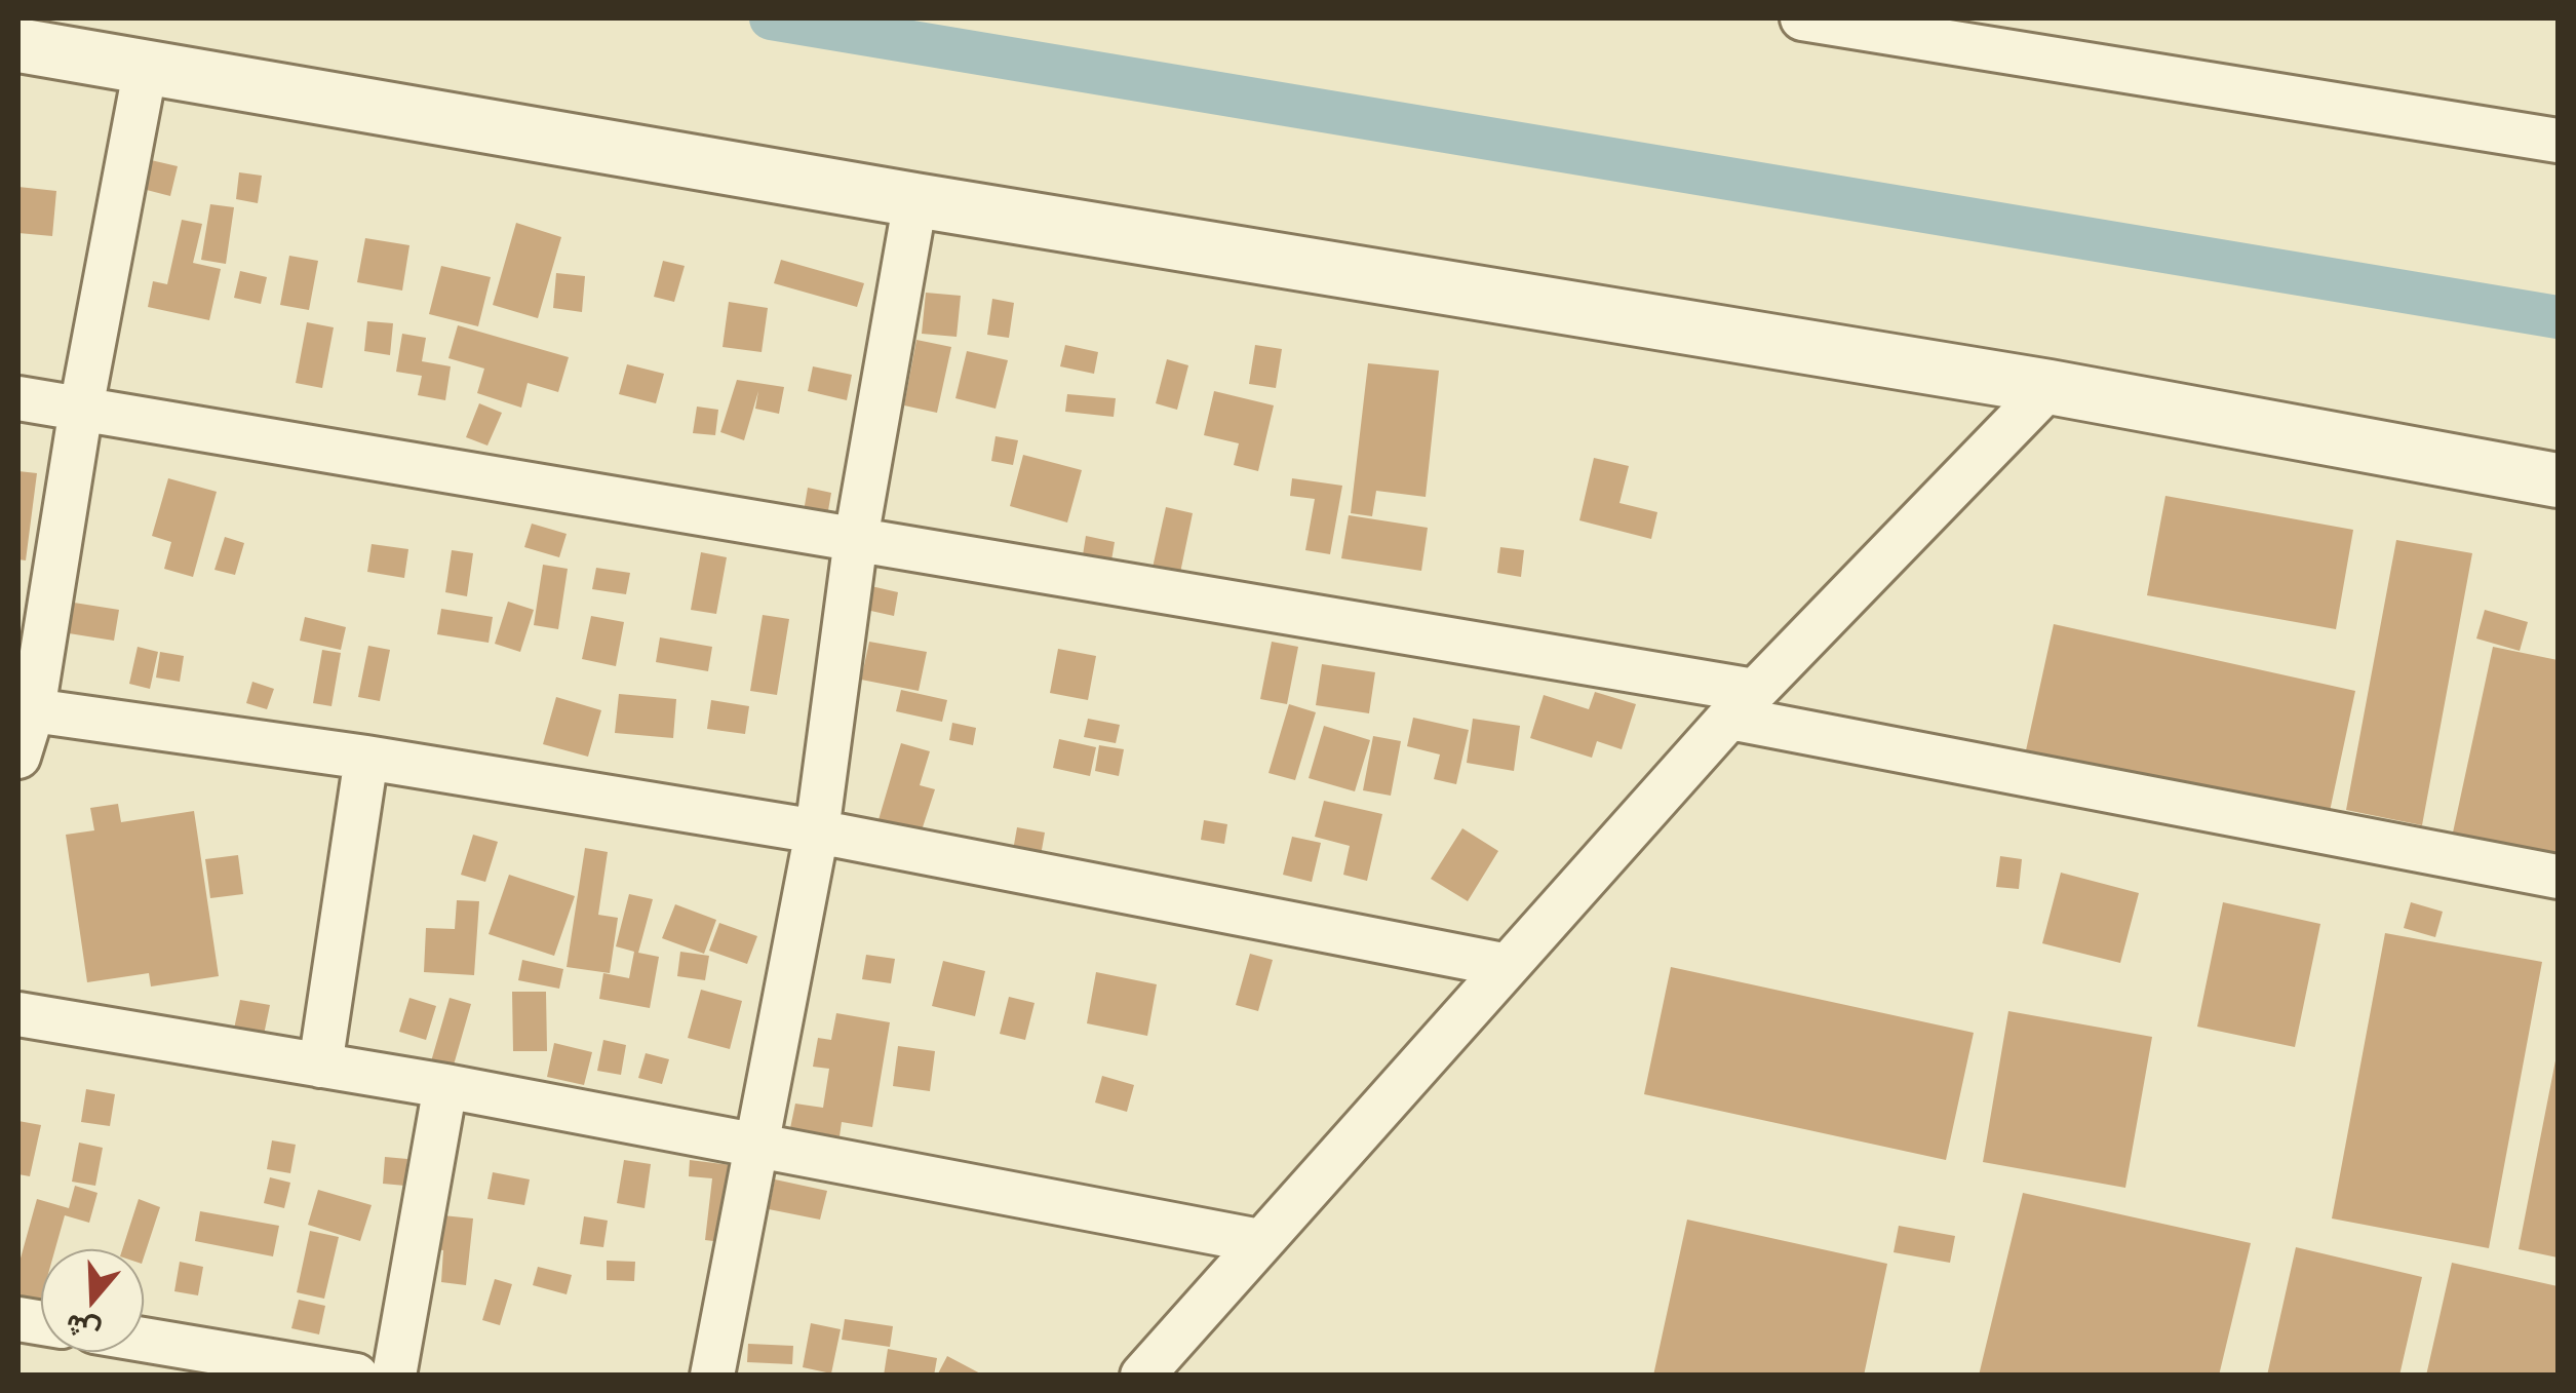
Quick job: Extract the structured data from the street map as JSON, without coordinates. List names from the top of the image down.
{
  "north": "bottom"
}
